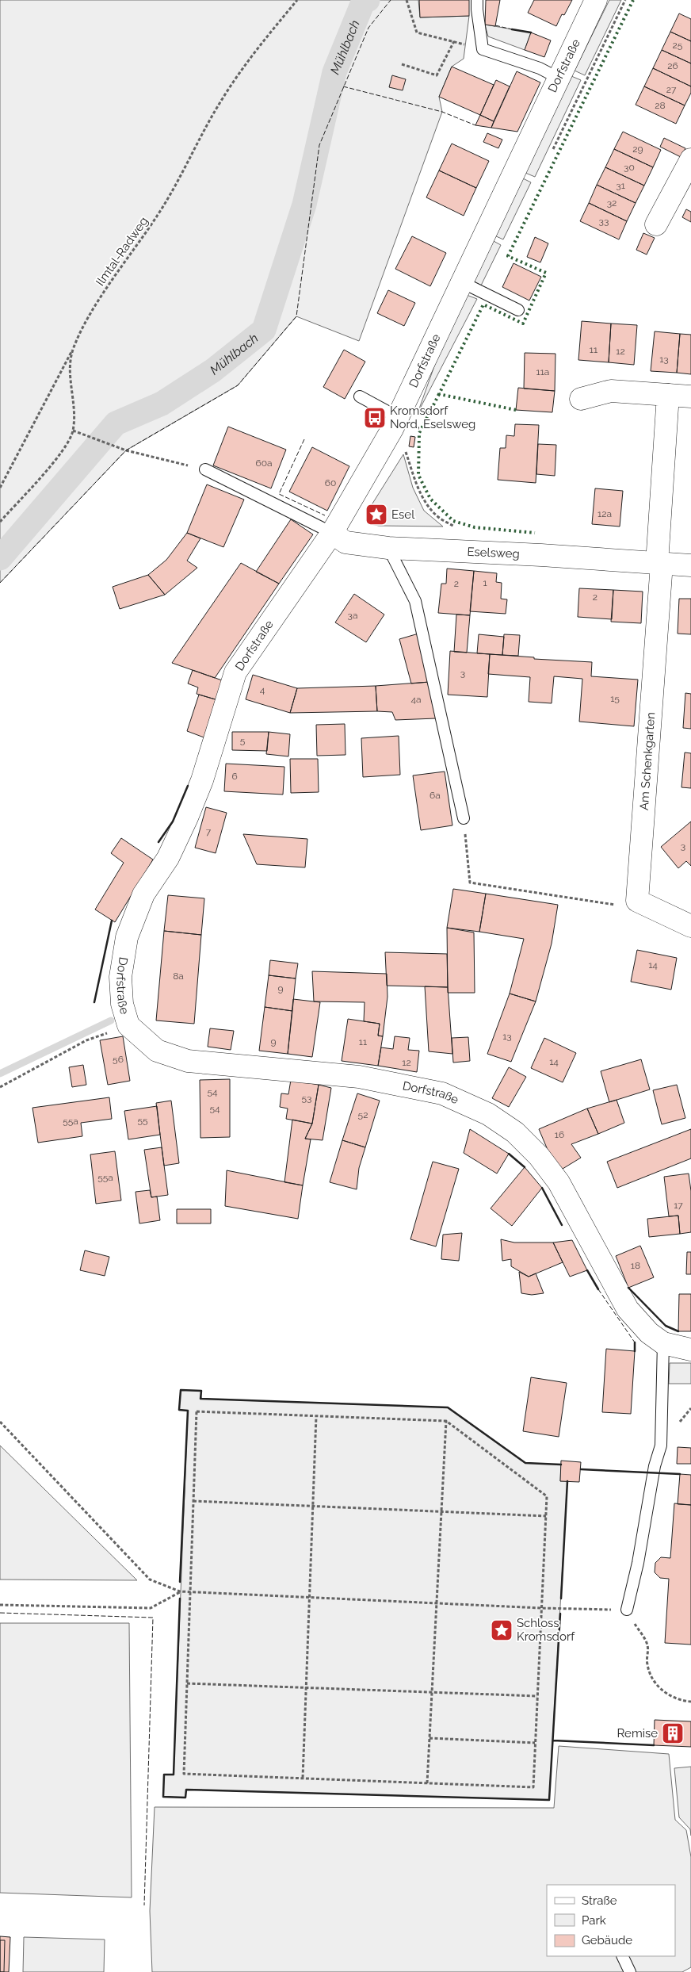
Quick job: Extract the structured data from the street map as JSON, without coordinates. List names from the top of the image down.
{
  "streets": {
    "street": ["Dorfstraße", "Eselsweg", "Am Schenkgarten"],
    "path": ["Ilmtal-Radweg"]
  },
  "crossings": [
    ["Dorfstraße", "Eselsweg"],
    ["Eselsweg", "Am Schenkgarten"]
  ],
  "water": ["Mühlbach"],
  "places": {
    "bus stop": ["Kromsdorf Nord, Eselsweg"],
    "place": ["Esel", "Schloss Kromsdorf"],
    "building": ["Remise"]
  },
  "house_numbers": [
    "25",
    "26",
    "27",
    "28",
    "29",
    "30",
    "31",
    "32",
    "33",
    "11",
    "12",
    "13",
    "11a",
    "60a",
    "60",
    "12a",
    "1",
    "2",
    "2",
    "3a",
    "3",
    "4",
    "15",
    "4a",
    "5",
    "6",
    "6a",
    "7",
    "3",
    "14",
    "8a",
    "9",
    "13",
    "9",
    "11",
    "56",
    "14",
    "12",
    "54",
    "53",
    "54",
    "52",
    "55",
    "55a",
    "16",
    "55a",
    "17",
    "18"
  ],
  "legend": ["Straße", "Park", "Gebäude"]
}
